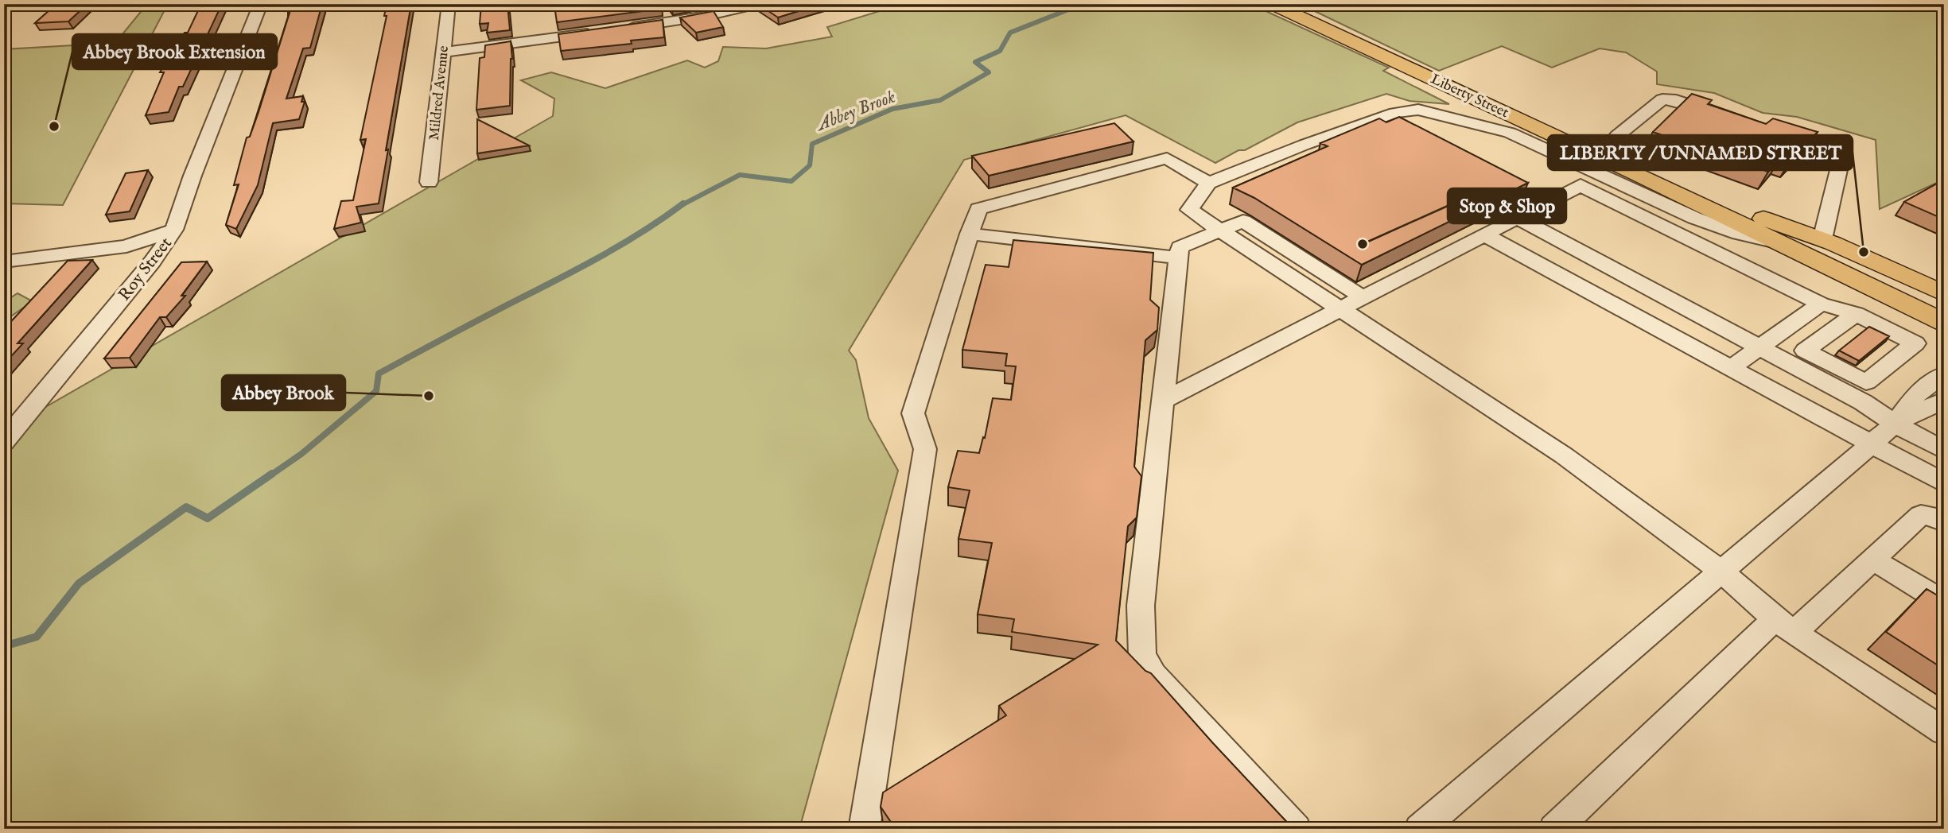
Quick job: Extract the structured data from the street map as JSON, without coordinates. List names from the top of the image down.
{
  "streets": {
    "main road": ["Liberty Street"],
    "street": ["Mildred Avenue", "Roy Street"]
  },
  "water": ["Abbey Brook"],
  "places": [
    "Abbey Brook Extension",
    "Stop & Shop",
    "LIBERTY / UNNAMED STREET",
    "Abbey Brook"
  ]
}
